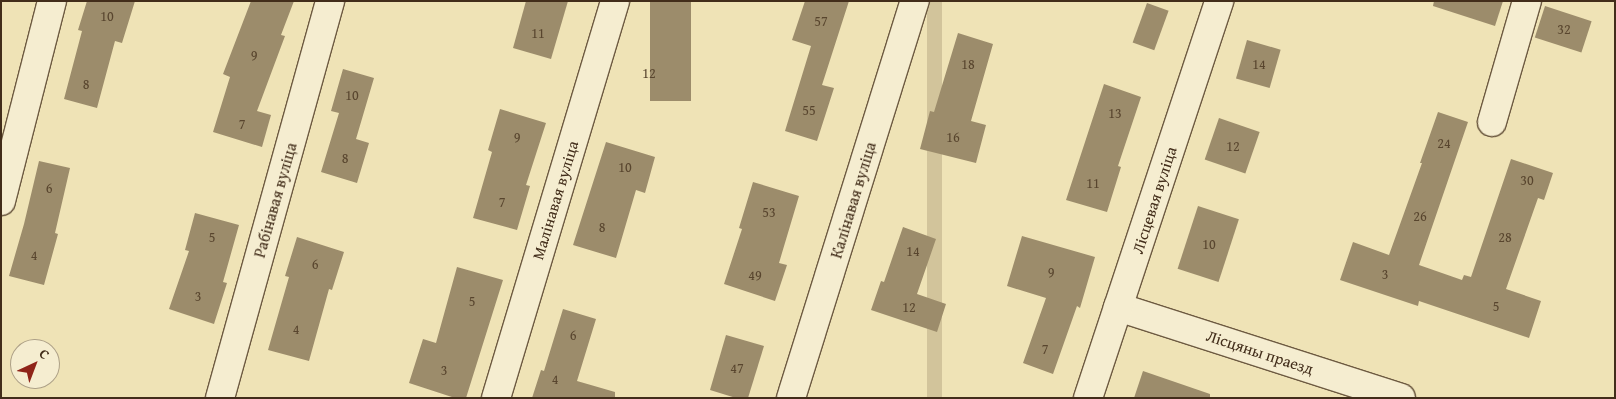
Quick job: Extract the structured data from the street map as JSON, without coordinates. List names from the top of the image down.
{
  "streets": {
    "street": [
      "Рабінавая вуліца",
      "Малінавая вуліца",
      "Калінавая вуліца",
      "Лісцевая вуліца",
      "Лісцяны праезд"
    ]
  },
  "crossings": [
    ["Лісцевая вуліца", "Лісцяны праезд"]
  ],
  "house_numbers": [
    "10",
    "57",
    "32",
    "11",
    "9",
    "18",
    "14",
    "12",
    "8",
    "10",
    "55",
    "13",
    "7",
    "9",
    "16",
    "24",
    "12",
    "8",
    "10",
    "30",
    "11",
    "6",
    "7",
    "53",
    "26",
    "8",
    "5",
    "28",
    "10",
    "14",
    "4",
    "6",
    "9",
    "3",
    "49",
    "3",
    "5",
    "5",
    "12",
    "4",
    "6",
    "7",
    "47",
    "3",
    "4"
  ],
  "north": "top right"
}
